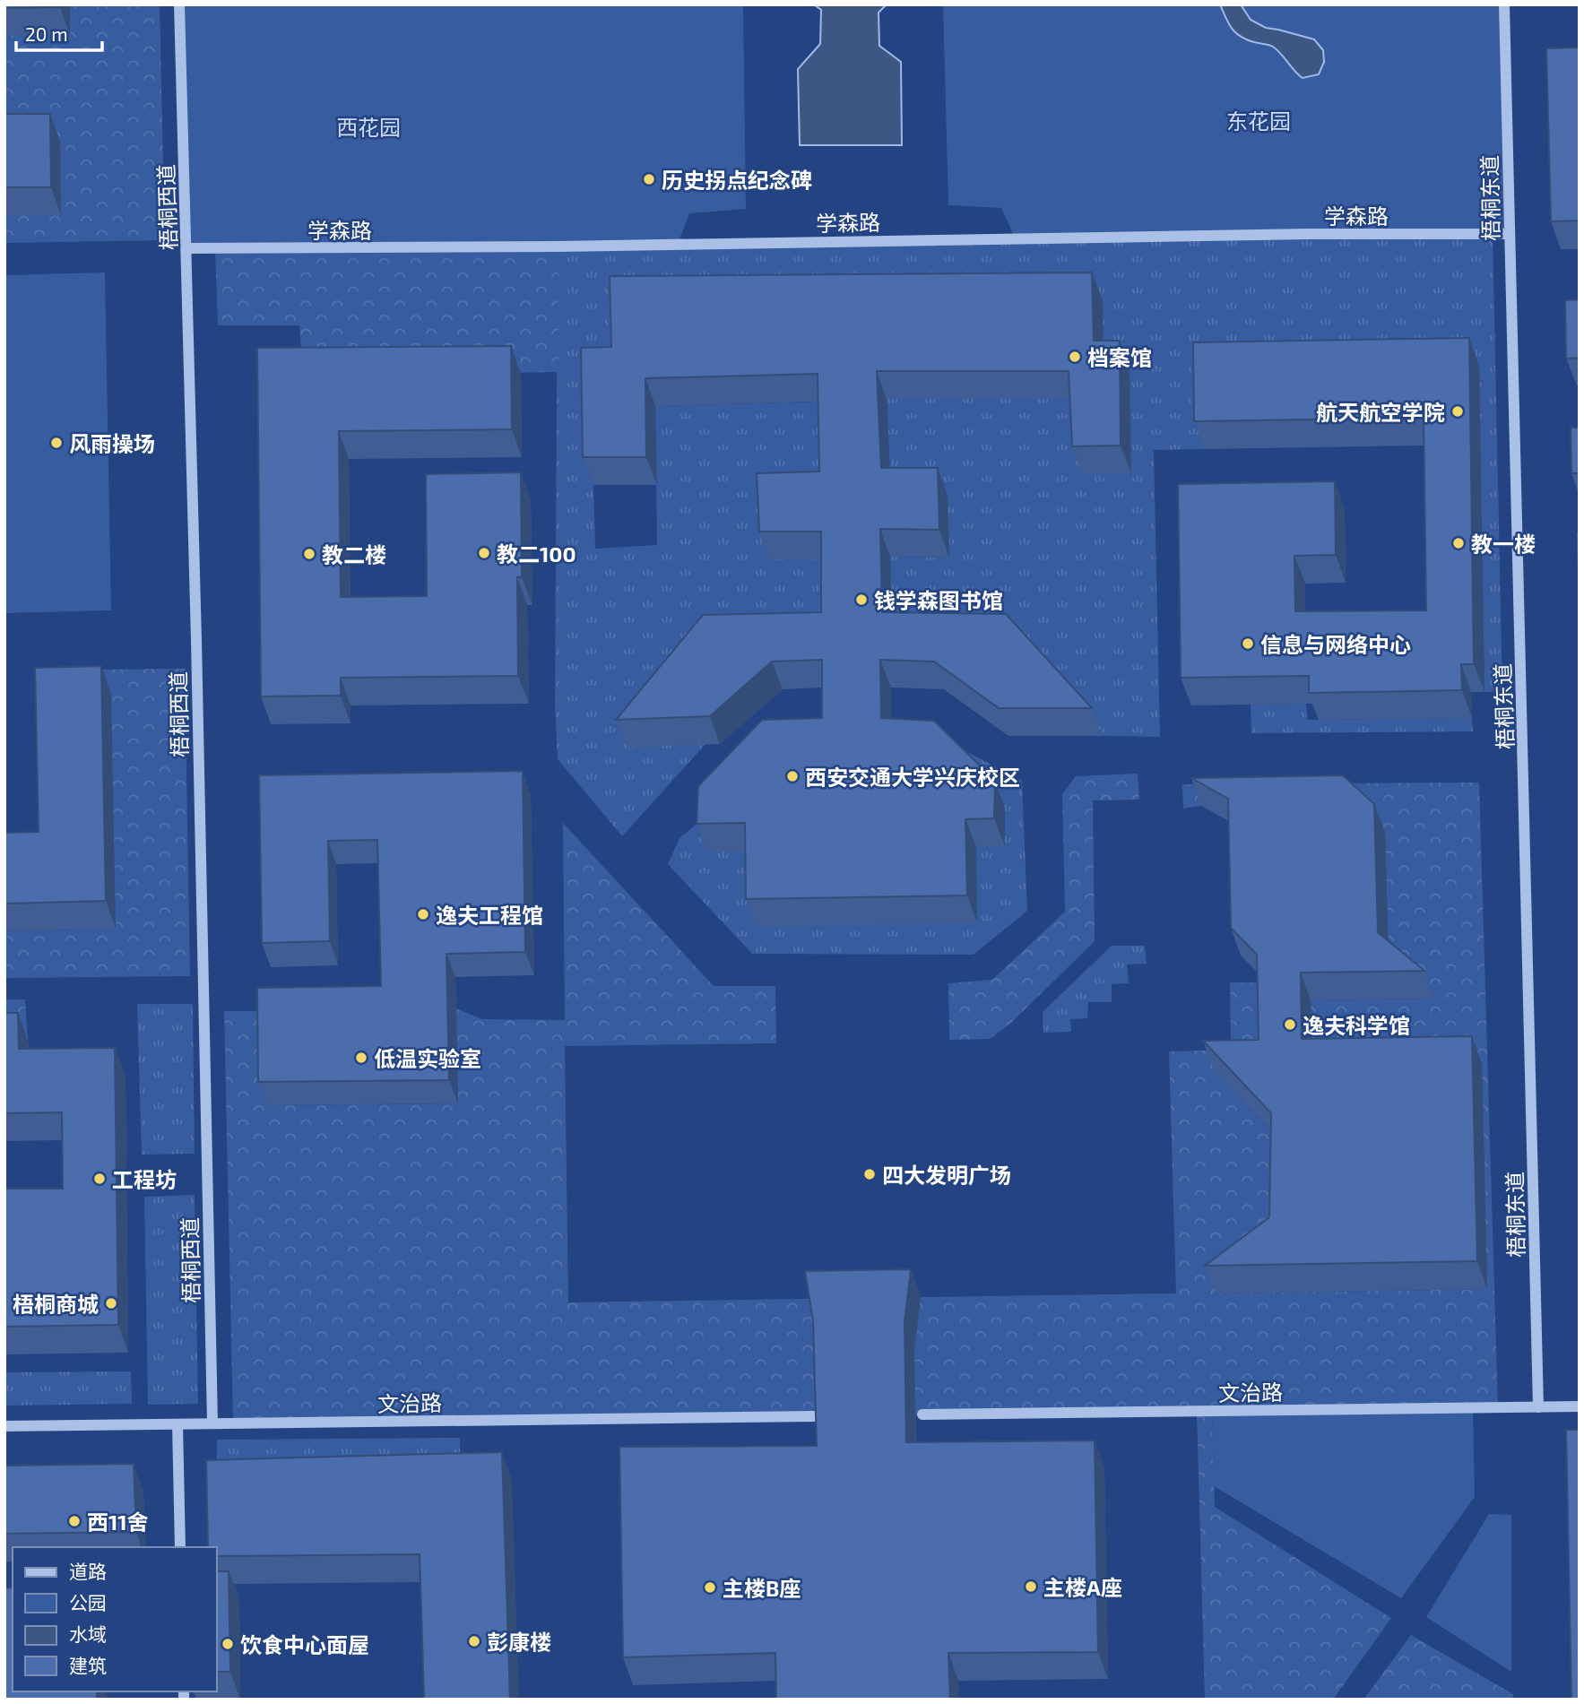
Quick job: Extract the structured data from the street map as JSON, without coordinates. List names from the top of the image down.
{
  "streets": {
    "street": [
      "梧桐东道",
      "梧桐西道",
      "学森路",
      "文治路"
    ]
  },
  "crossings": [
    ["梧桐东道", "学森路"],
    ["梧桐东道", "文治路"],
    ["梧桐西道", "学森路"],
    ["梧桐西道", "文治路"]
  ],
  "parks": ["东花园", "西花园"],
  "places": [
    "历史拐点纪念碑",
    "档案馆",
    "航天航空学院",
    "风雨操场",
    "教一楼",
    "教二100",
    "教二楼",
    "钱学森图书馆",
    "信息与网络中心",
    "西安交通大学兴庆校区",
    "逸夫工程馆",
    "逸夫科学馆",
    "低温实验室",
    "四大发明广场",
    "工程坊",
    "梧桐商城",
    "西11舍",
    "主楼A座",
    "主楼B座",
    "彭康楼",
    "饮食中心面屋"
  ],
  "legend": [
    "道路",
    "公园",
    "水域",
    "建筑"
  ],
  "scale_bar": "20 m"
}
